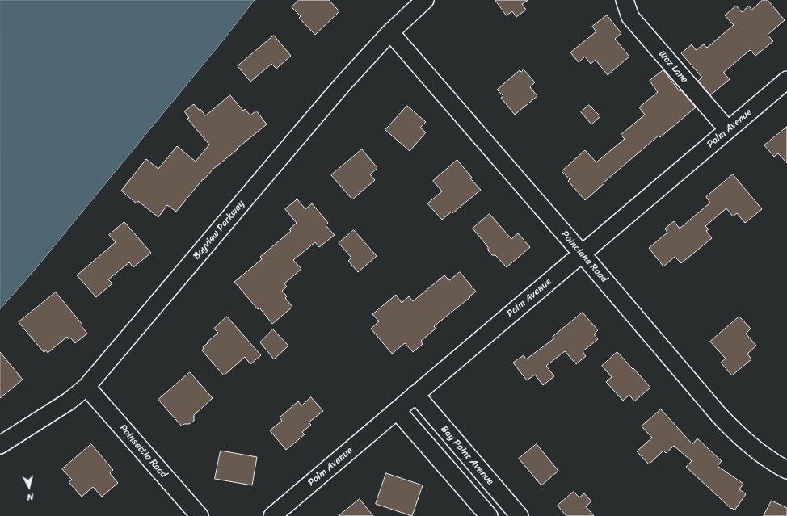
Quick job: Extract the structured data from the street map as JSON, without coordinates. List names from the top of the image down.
{
  "streets": {
    "street": [
      "Woz Lane",
      "Palm Avenue",
      "Bayview Parkway",
      "Poinciana Road",
      "Poinsettia Road",
      "Bay Point Avenue"
    ]
  },
  "crossings": [
    ["Woz Lane", "Palm Avenue"],
    ["Palm Avenue", "Poinciana Road"],
    ["Palm Avenue", "Bay Point Avenue"],
    ["Bayview Parkway", "Poinciana Road"],
    ["Bayview Parkway", "Poinsettia Road"]
  ],
  "north": "bottom"
}
